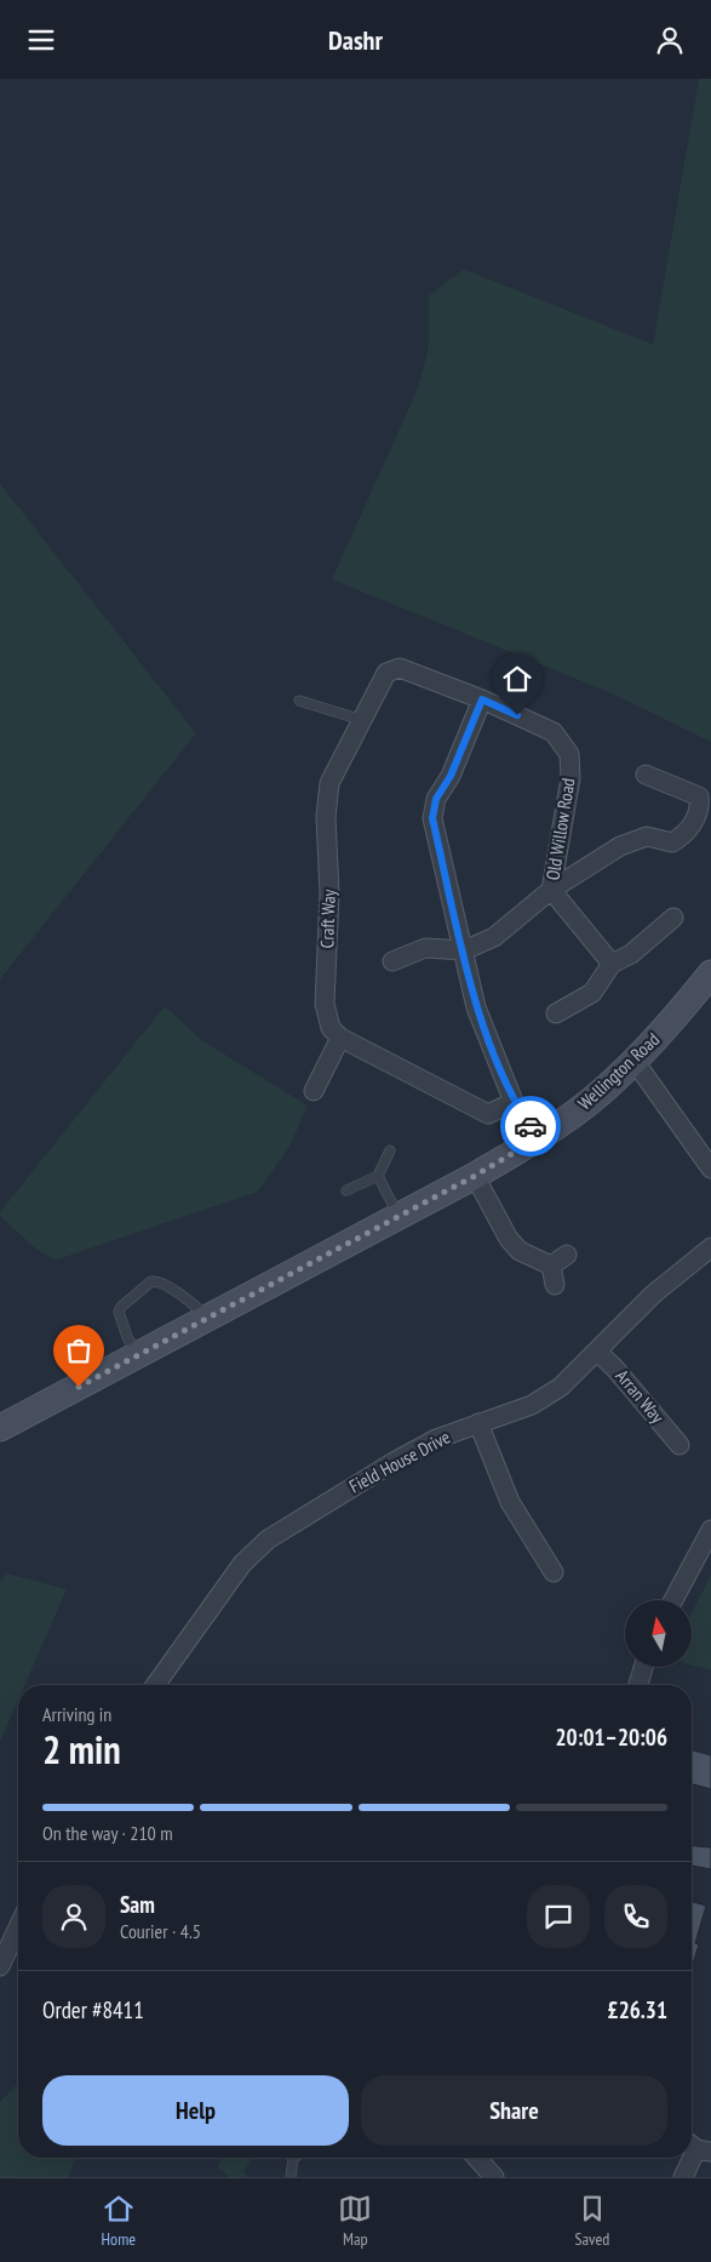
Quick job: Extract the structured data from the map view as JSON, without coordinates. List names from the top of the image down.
{
  "streets": {
    "street": [
      "Old Willow Road",
      "Craft Way",
      "Wellington Road",
      "Arran Way",
      "Field House Drive"
    ]
  },
  "crossings": [
    ["Old Willow Road", "Craft Way"],
    ["Arran Way", "Field House Drive"]
  ],
  "north": "top",
  "page": {
    "header": "Dashr",
    "heading": ["2 min", "Arriving in", "20:01–20:06"],
    "panel": [
      "Sam",
      "Courier · 4.5",
      "Order #8411",
      "£26.31"
    ],
    "bar": "On the way · 210 m",
    "buttons": ["Help", "Share"],
    "tabs": ["Home", "Map", "Saved"]
  }
}
